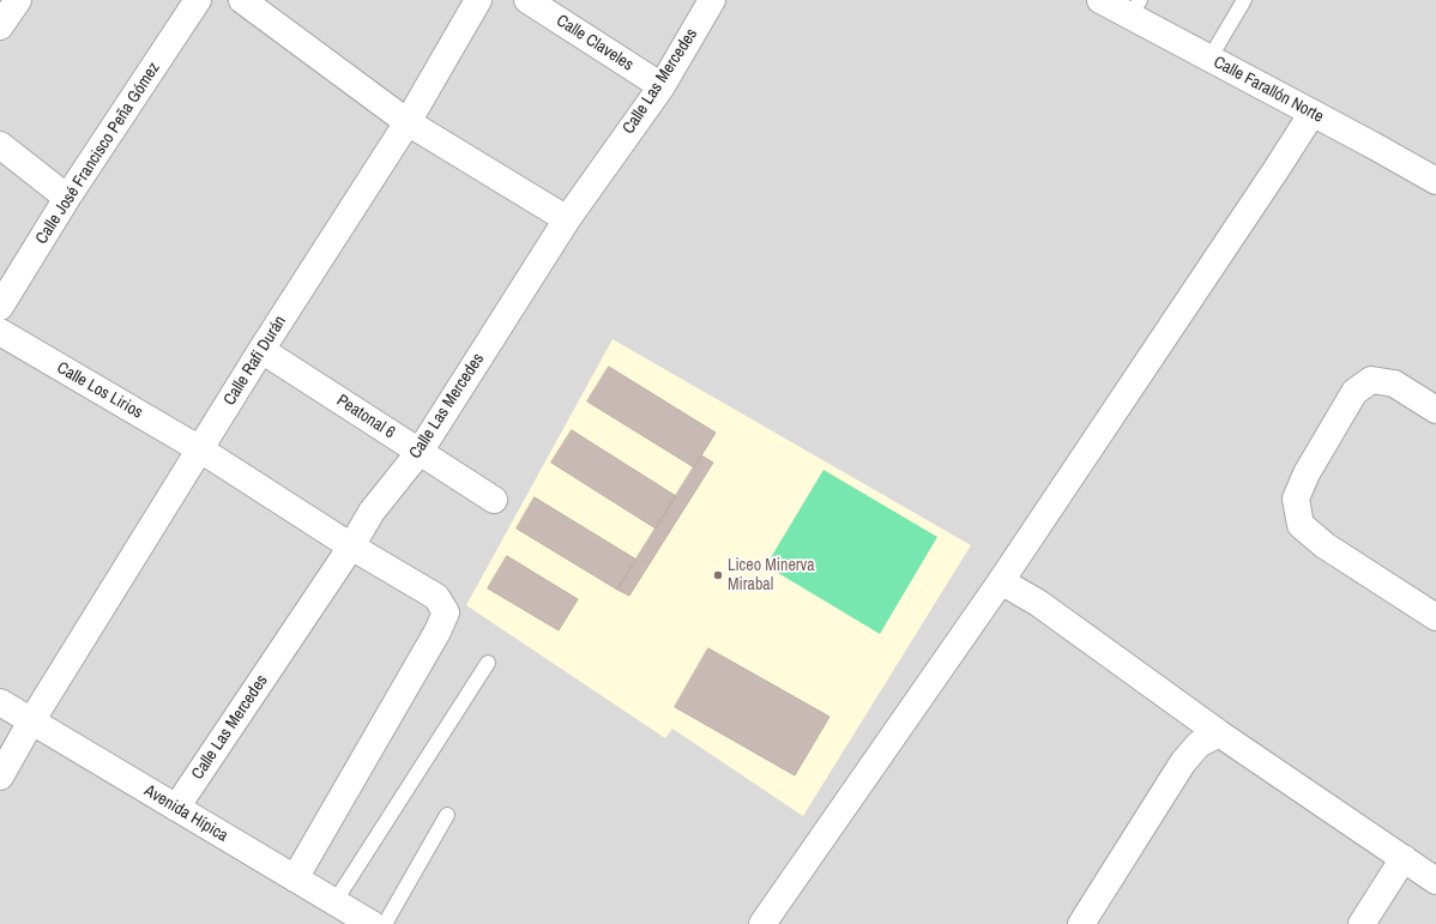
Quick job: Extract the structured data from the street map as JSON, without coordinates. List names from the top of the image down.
{
  "streets": {
    "street": [
      "Calle Claveles",
      "Calle Las Mercedes",
      "Calle Farallón Norte",
      "Calle José Francisco Peña Gómez",
      "Calle Rafi Durán",
      "Calle Los Lirios",
      "Peatonal 6",
      "Avenida Hípica"
    ]
  },
  "crossings": [
    ["Calle Claveles", "Calle Las Mercedes"],
    ["Calle Las Mercedes", "Calle Los Lirios"],
    ["Calle Las Mercedes", "Peatonal 6"],
    ["Calle Las Mercedes", "Avenida Hípica"],
    ["Calle Rafi Durán", "Calle Los Lirios"],
    ["Calle Rafi Durán", "Peatonal 6"],
    ["Calle Rafi Durán", "Avenida Hípica"],
    ["Calle Los Lirios", "Avenida Hípica"]
  ],
  "places": ["Liceo Minerva Mirabal"]
}
